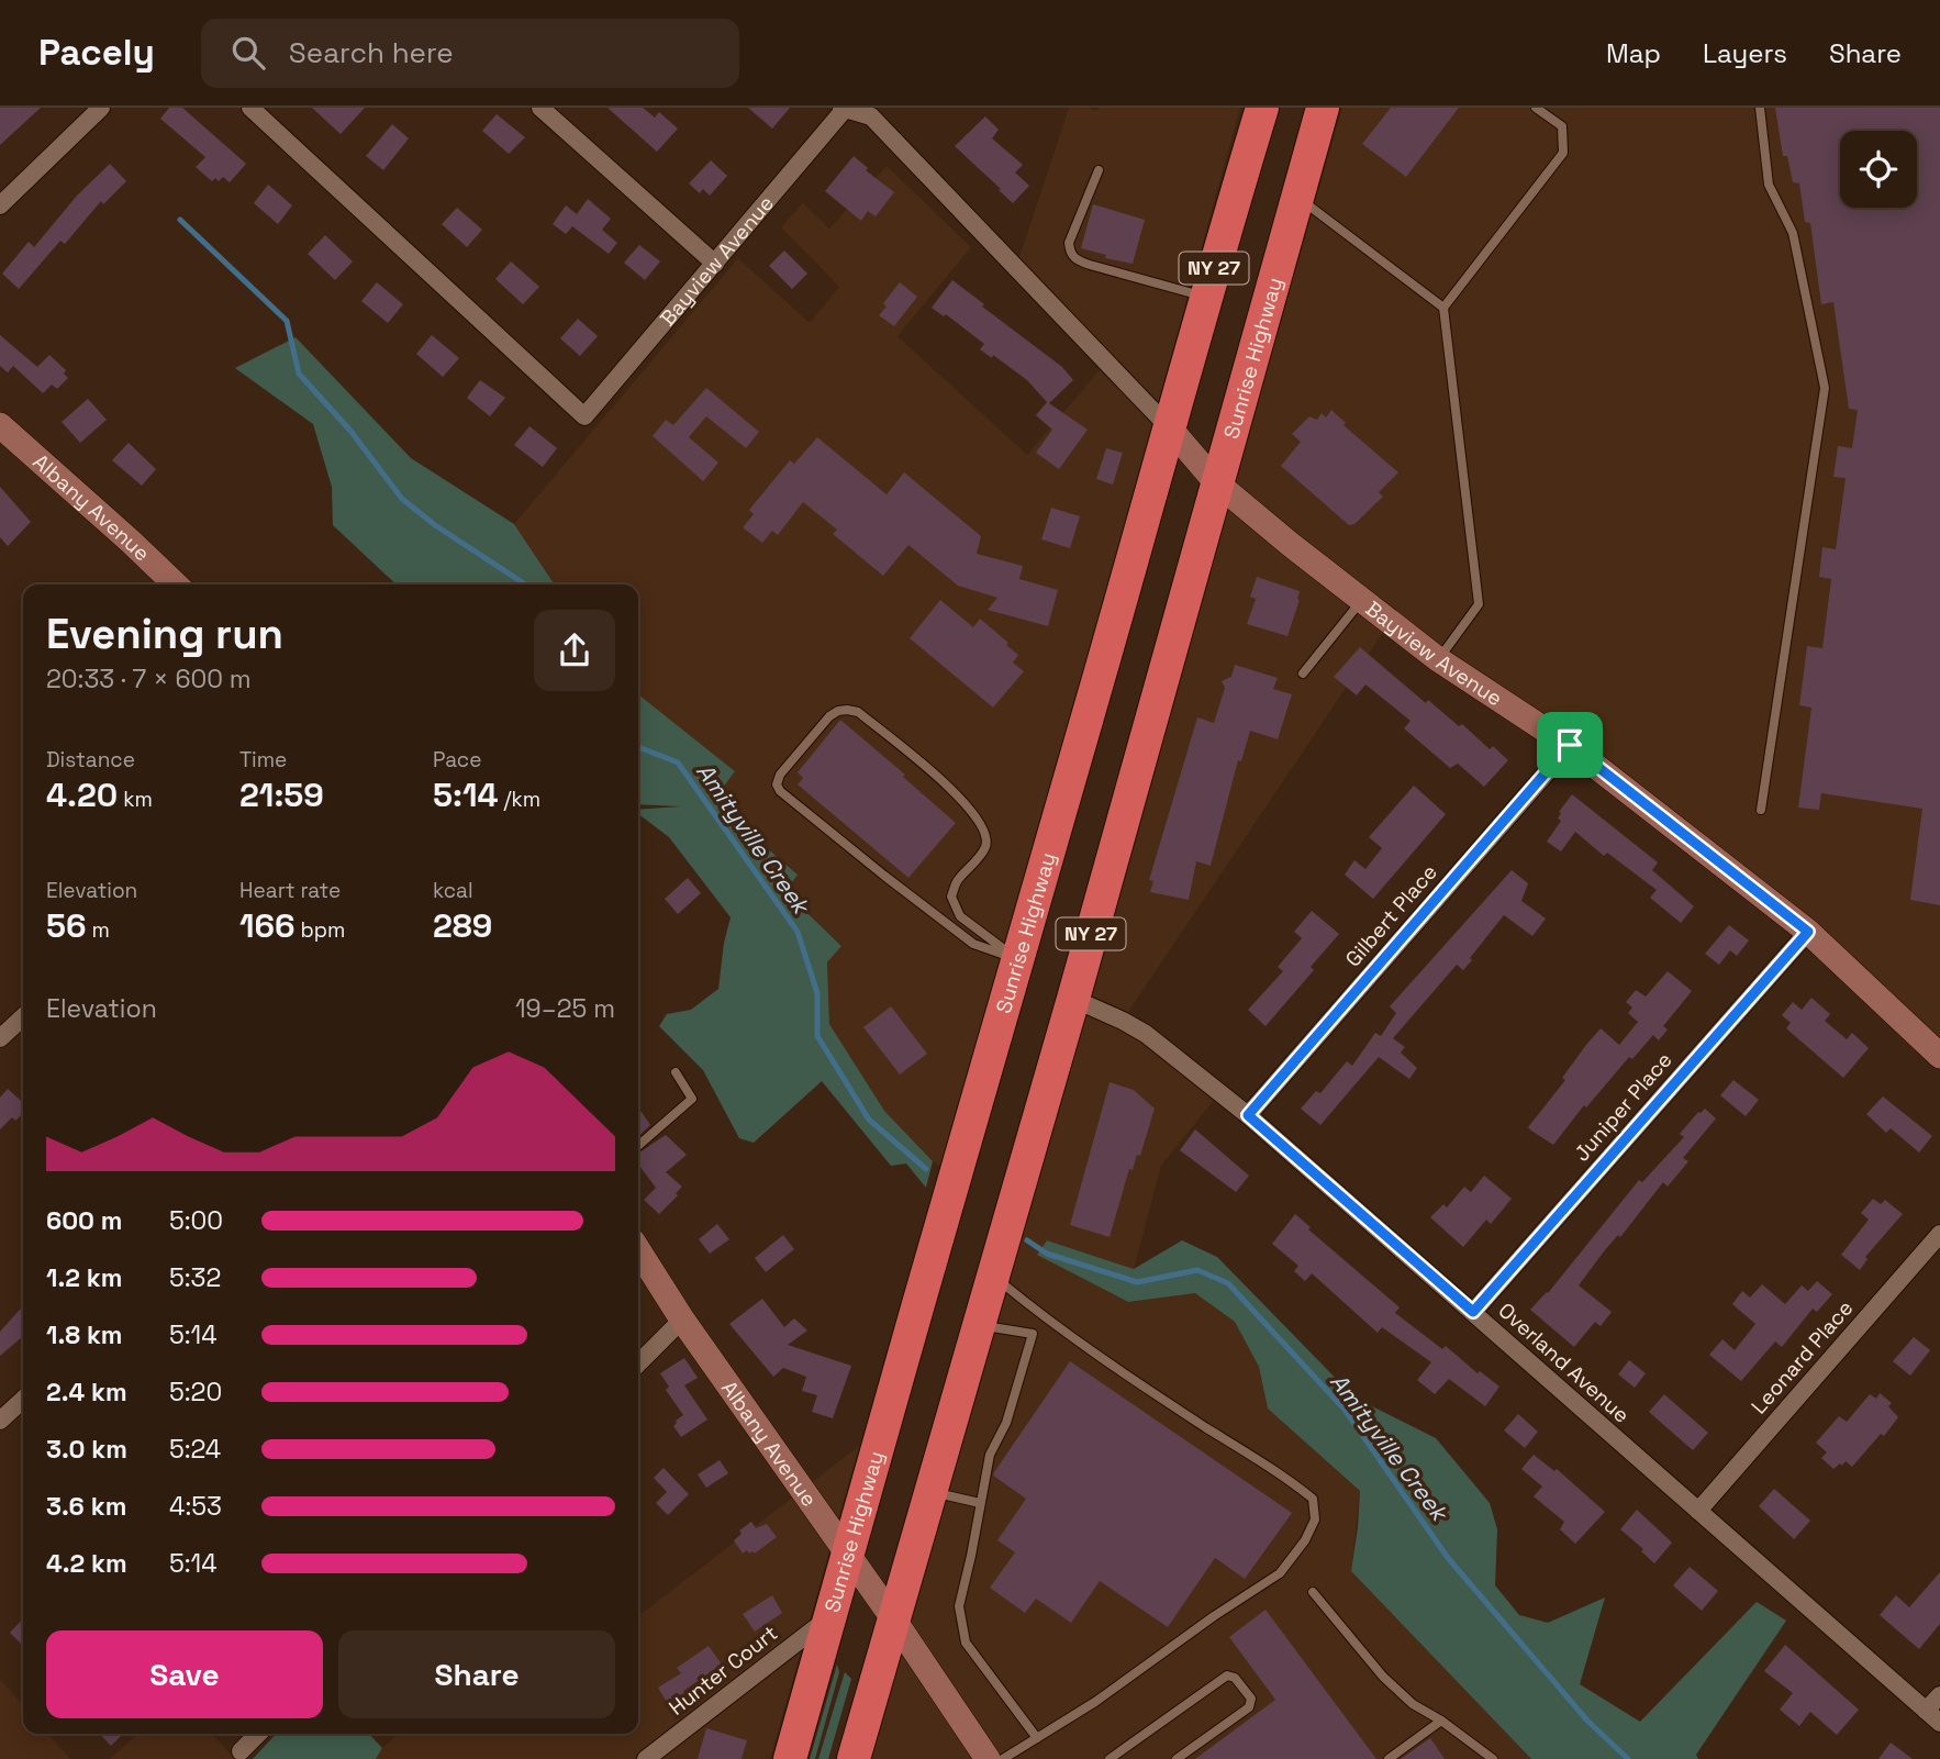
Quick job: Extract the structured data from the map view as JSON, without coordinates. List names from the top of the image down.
{
  "streets": {
    "highway": ["NY 27", "Sunrise Highway"],
    "street": [
      "Bayview Avenue",
      "Albany Avenue",
      "Gilbert Place",
      "Juniper Place",
      "Leonard Place",
      "Overland Avenue",
      "Hunter Court"
    ]
  },
  "crossings": [
    ["Bayview Avenue", "Sunrise Highway"],
    ["Bayview Avenue", "Gilbert Place"],
    ["Bayview Avenue", "Juniper Place"],
    ["Sunrise Highway", "Albany Avenue"],
    ["Sunrise Highway", "Overland Avenue"],
    ["Sunrise Highway", "Hunter Court"],
    ["Gilbert Place", "Overland Avenue"],
    ["Juniper Place", "Overland Avenue"],
    ["Leonard Place", "Overland Avenue"]
  ],
  "water": ["Amityville Creek"],
  "page": {
    "header": "Pacely",
    "search": "Search here",
    "nav": ["Map", "Layers", "Share"],
    "heading": ["Evening run", "20:33 · 7 × 600 m"],
    "stats": [
      ["Distance", "4.20 km"],
      ["Time", "21:59"],
      ["Pace", "5:14 /km"],
      ["Elevation", "56 m"],
      ["Heart rate", "166 bpm"],
      ["kcal", "289"]
    ],
    "chart": ["Elevation", "19–25 m"],
    "list": [
      {
        "name": "600 m",
        "note": "5:00"
      },
      {
        "name": "1.2 km",
        "note": "5:32"
      },
      {
        "name": "1.8 km",
        "note": "5:14"
      },
      {
        "name": "2.4 km",
        "note": "5:20"
      },
      {
        "name": "3.0 km",
        "note": "5:24"
      },
      {
        "name": "3.6 km",
        "note": "4:53"
      },
      {
        "name": "4.2 km",
        "note": "5:14"
      }
    ],
    "buttons": ["Save", "Share"]
  }
}
